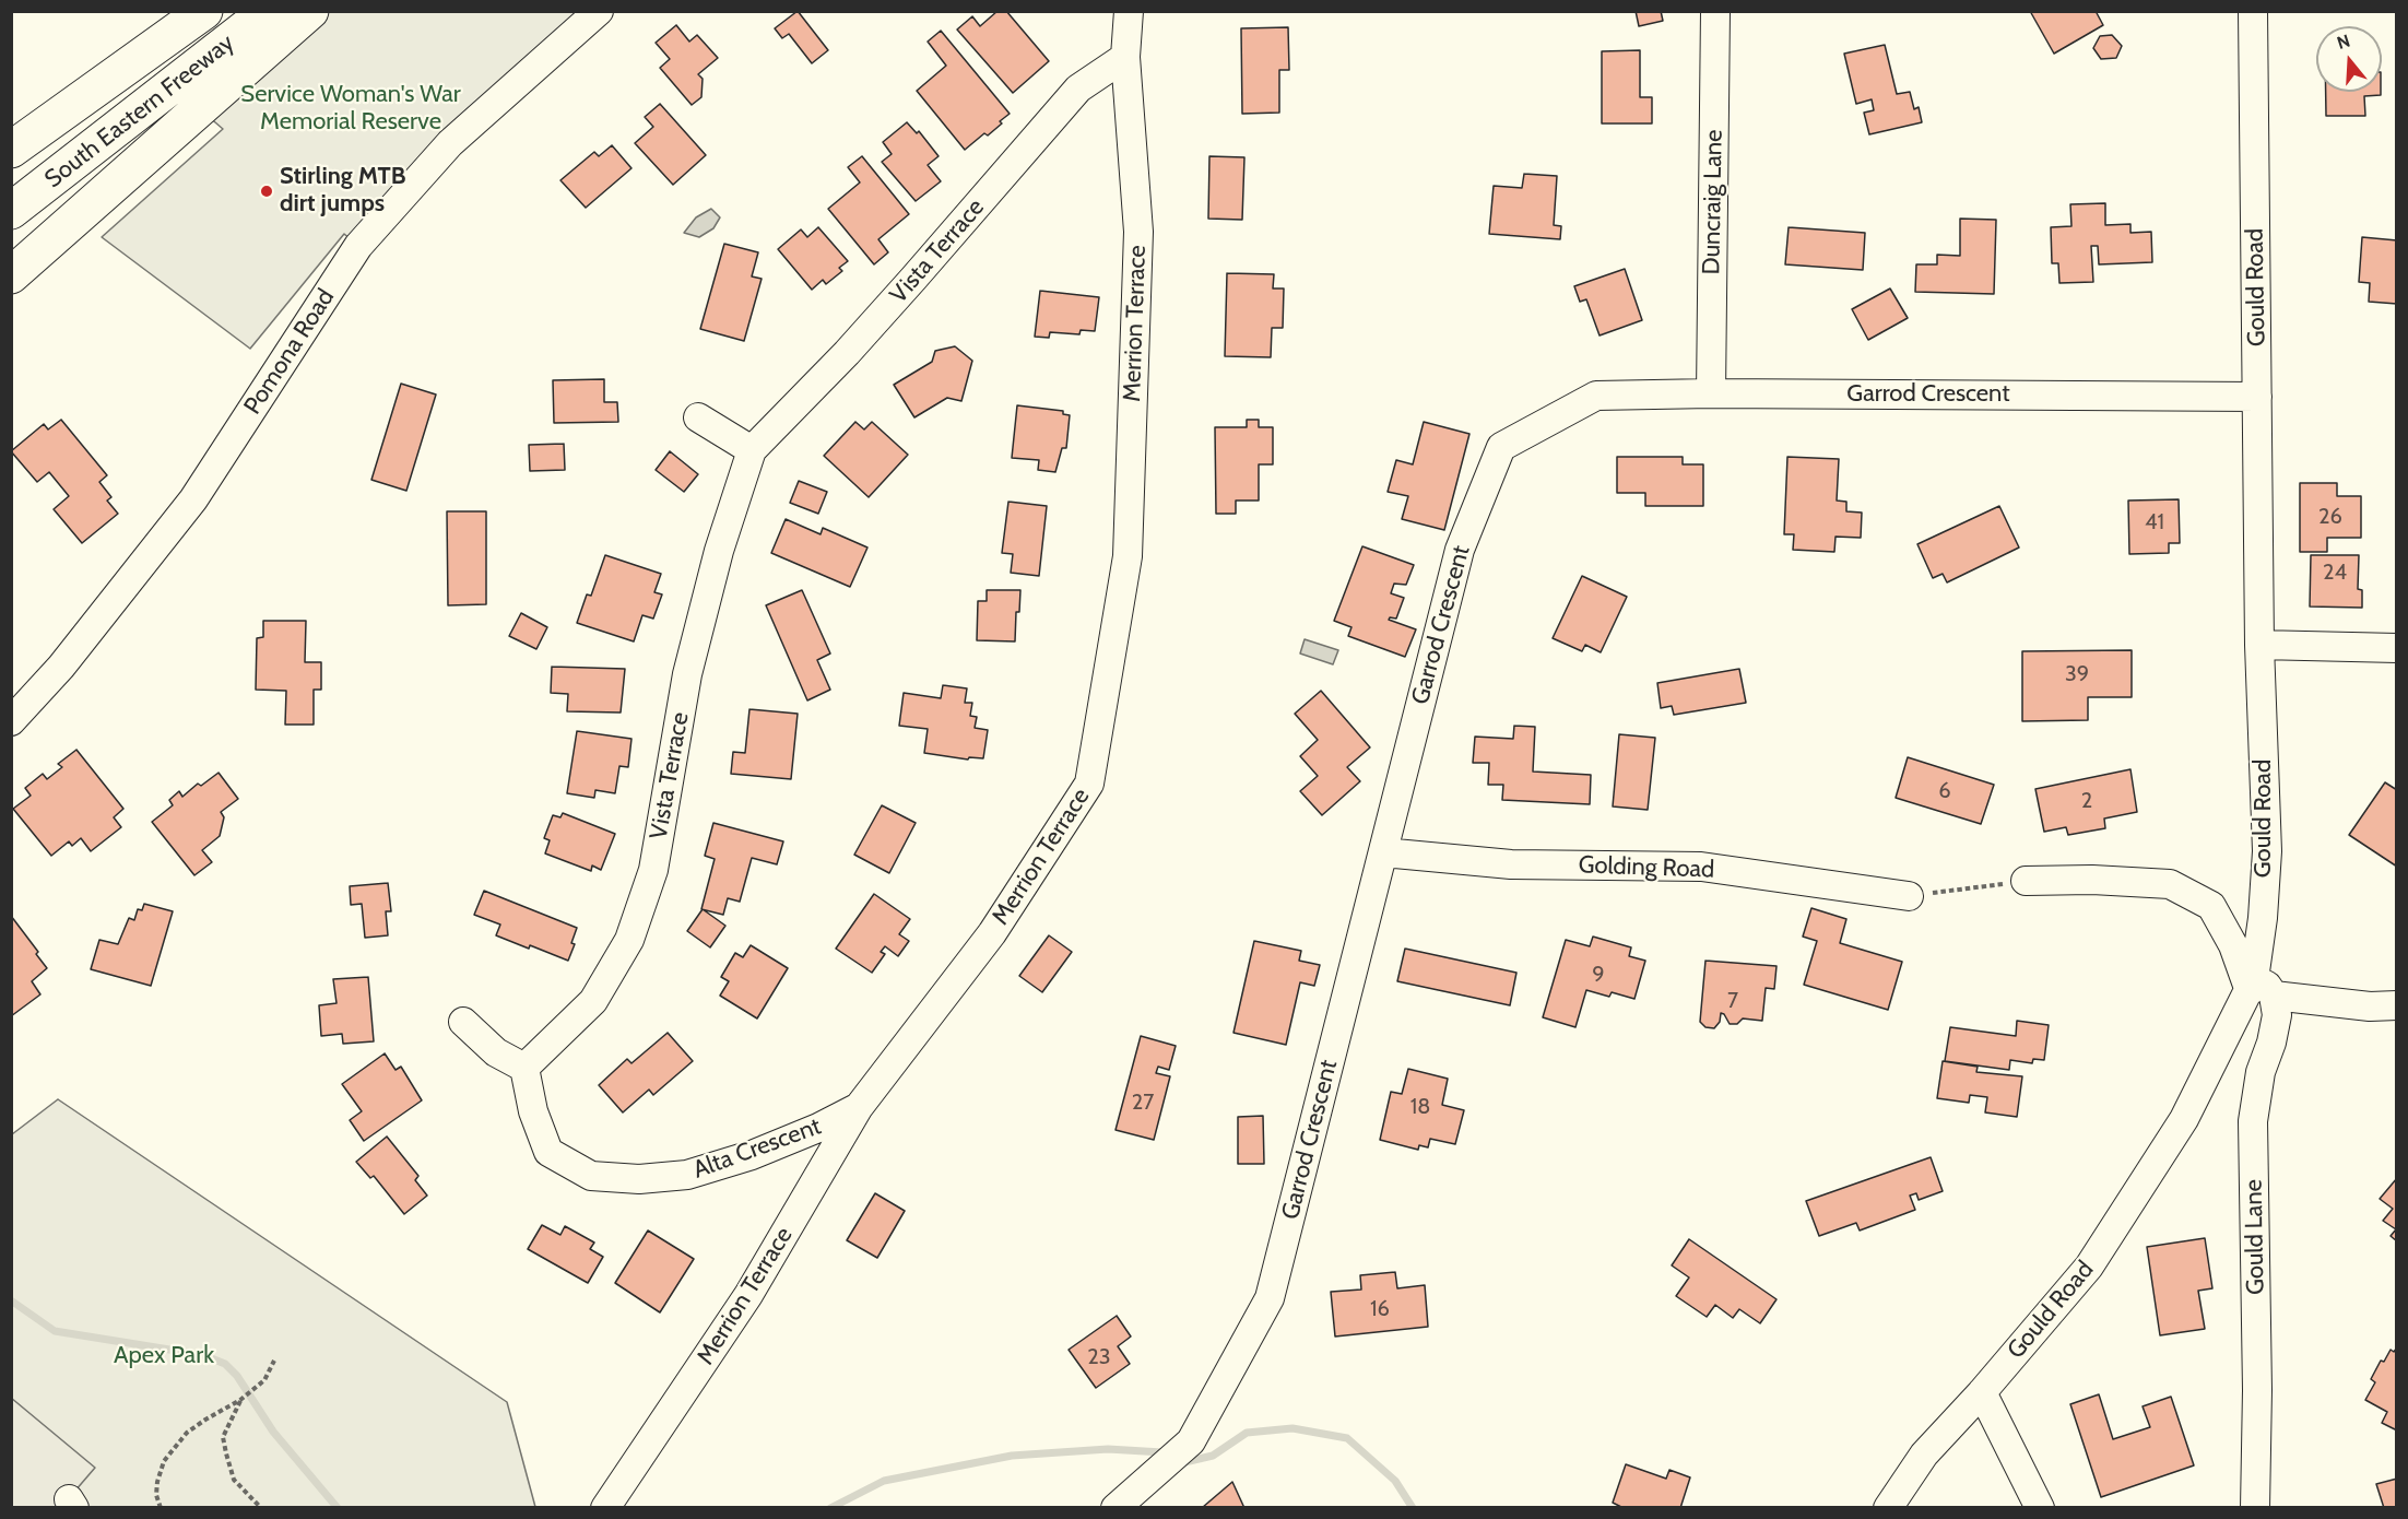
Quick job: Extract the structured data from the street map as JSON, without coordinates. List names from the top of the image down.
{
  "streets": {
    "highway": ["South Eastern Freeway"],
    "street": [
      "Duncraig Lane",
      "Vista Terrace",
      "Gould Road",
      "Merrion Terrace",
      "Pomona Road",
      "Garrod Crescent",
      "Golding Road",
      "Alta Crescent",
      "Gould Lane"
    ]
  },
  "crossings": [
    ["Duncraig Lane", "Garrod Crescent"],
    ["Vista Terrace", "Merrion Terrace"],
    ["Vista Terrace", "Alta Crescent"],
    ["Gould Road", "Garrod Crescent"],
    ["Gould Road", "Gould Lane"],
    ["Merrion Terrace", "Alta Crescent"],
    ["Garrod Crescent", "Golding Road"]
  ],
  "parks": ["Service Woman's War Memorial Reserve", "Apex Park"],
  "places": ["Stirling MTB dirt jumps"],
  "house_numbers": [
    "26",
    "41",
    "24",
    "39",
    "6",
    "2",
    "9",
    "7",
    "27",
    "18",
    "16",
    "23"
  ],
  "north": "top"
}
